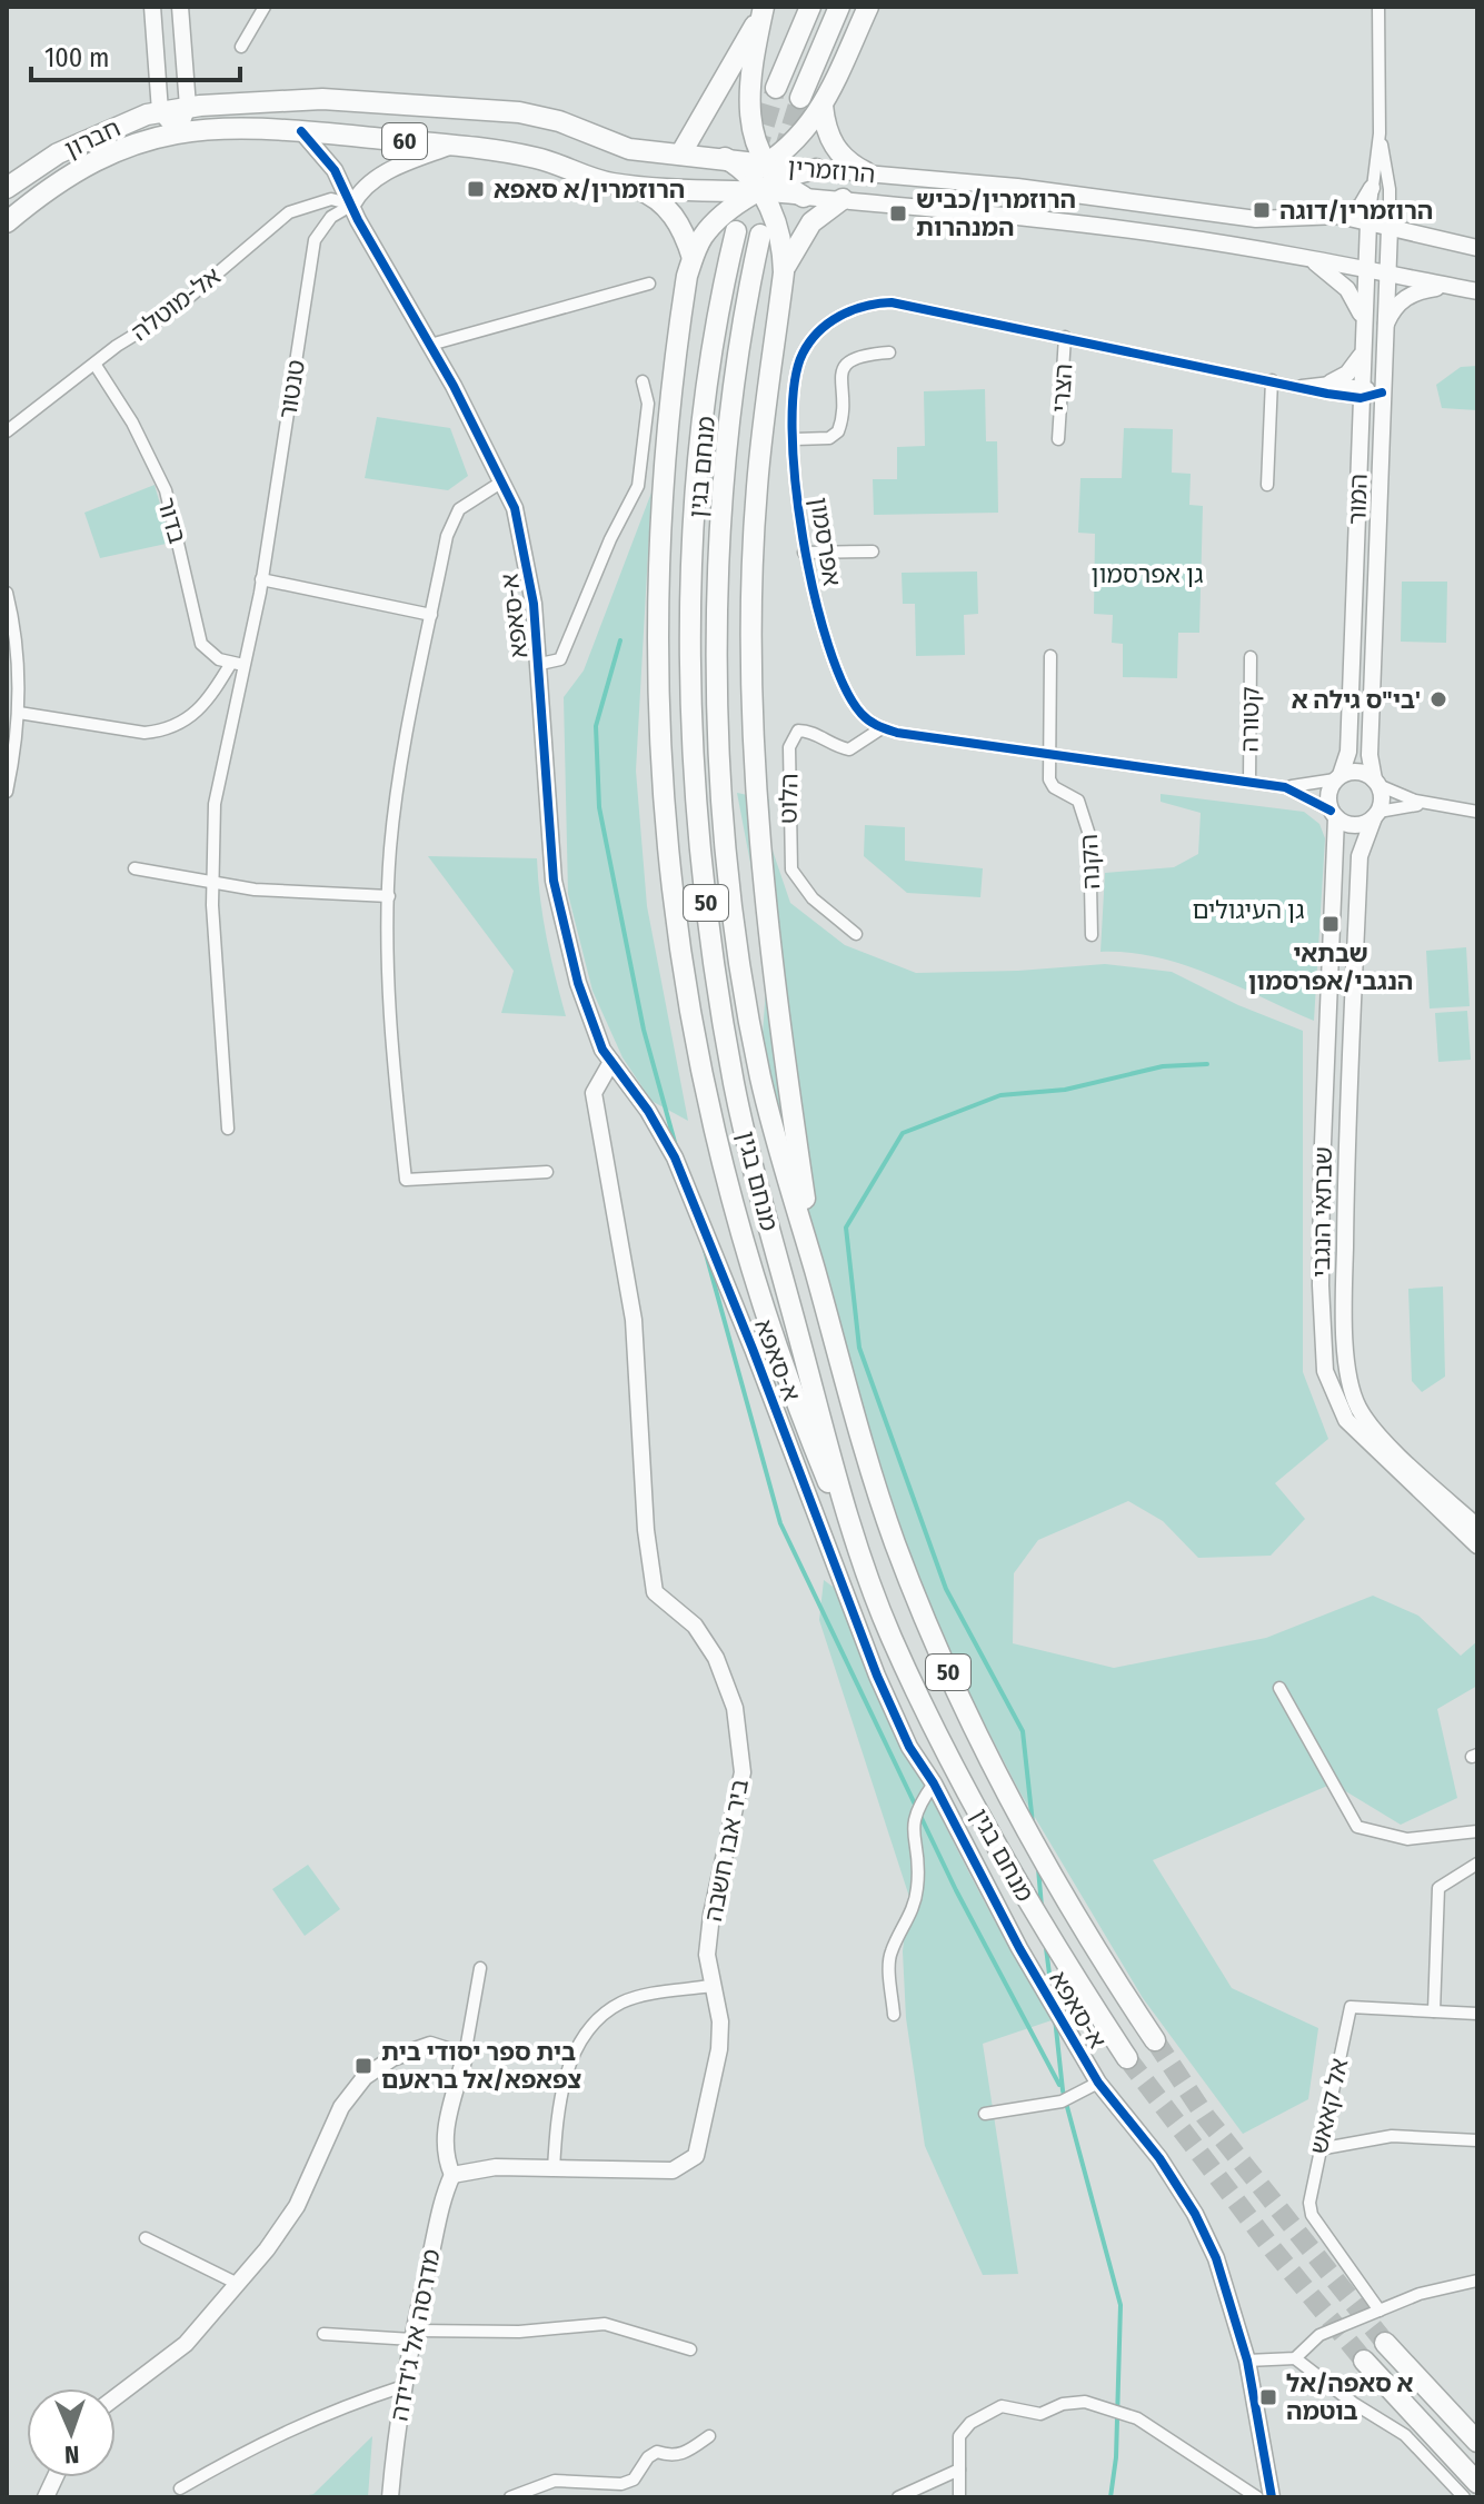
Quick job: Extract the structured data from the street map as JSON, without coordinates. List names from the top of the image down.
{
  "streets": {
    "highway": [
      "חברון",
      "60",
      "הרוזמרין",
      "מנחם בגין",
      "50"
    ],
    "street": [
      "אל-מוטלה",
      "הצרי",
      "טנטור",
      "המור",
      "בדור",
      "אפרסמון",
      "א-סאפא",
      "קטורה",
      "הלוט",
      "הקנה",
      "שבתאי הנגבי",
      "ביר אבו חשבה",
      "אל קאאש",
      "מדרסה אל ג'דידה"
    ]
  },
  "crossings": [
    ["חברון", "60"],
    ["חברון", "הרוזמרין"],
    ["60", "הרוזמרין"],
    ["60", "א-סאפא"],
    ["הרוזמרין", "המור"],
    ["אל-מוטלה", "טנטור"],
    ["אל-מוטלה", "בדור"],
    ["אל-מוטלה", "א-סאפא"],
    ["הצרי", "אפרסמון"],
    ["טנטור", "בדור"],
    ["טנטור", "א-סאפא"],
    ["המור", "אפרסמון"],
    ["המור", "שבתאי הנגבי"],
    ["אפרסמון", "הלוט"],
    ["א-סאפא", "ביר אבו חשבה"],
    ["ביר אבו חשבה", "מדרסה אל ג'דידה"]
  ],
  "parks": ["גן אפרסמון", "גן העיגולים"],
  "places": {
    "transit": [
      "הרוזמרין/א סאפא",
      "הרוזמרין/דוגה",
      "הרוזמרין/כביש המנהרות",
      "שבתאי הנגבי/אפרסמון",
      "בית ספר יסודי בית צפאפא/אל בראעם",
      "א סאפה/אל בוטמה"
    ],
    "other": ["בי\"ס גילה א'"]
  },
  "scale_bar": "100 m",
  "north": "bottom"
}
